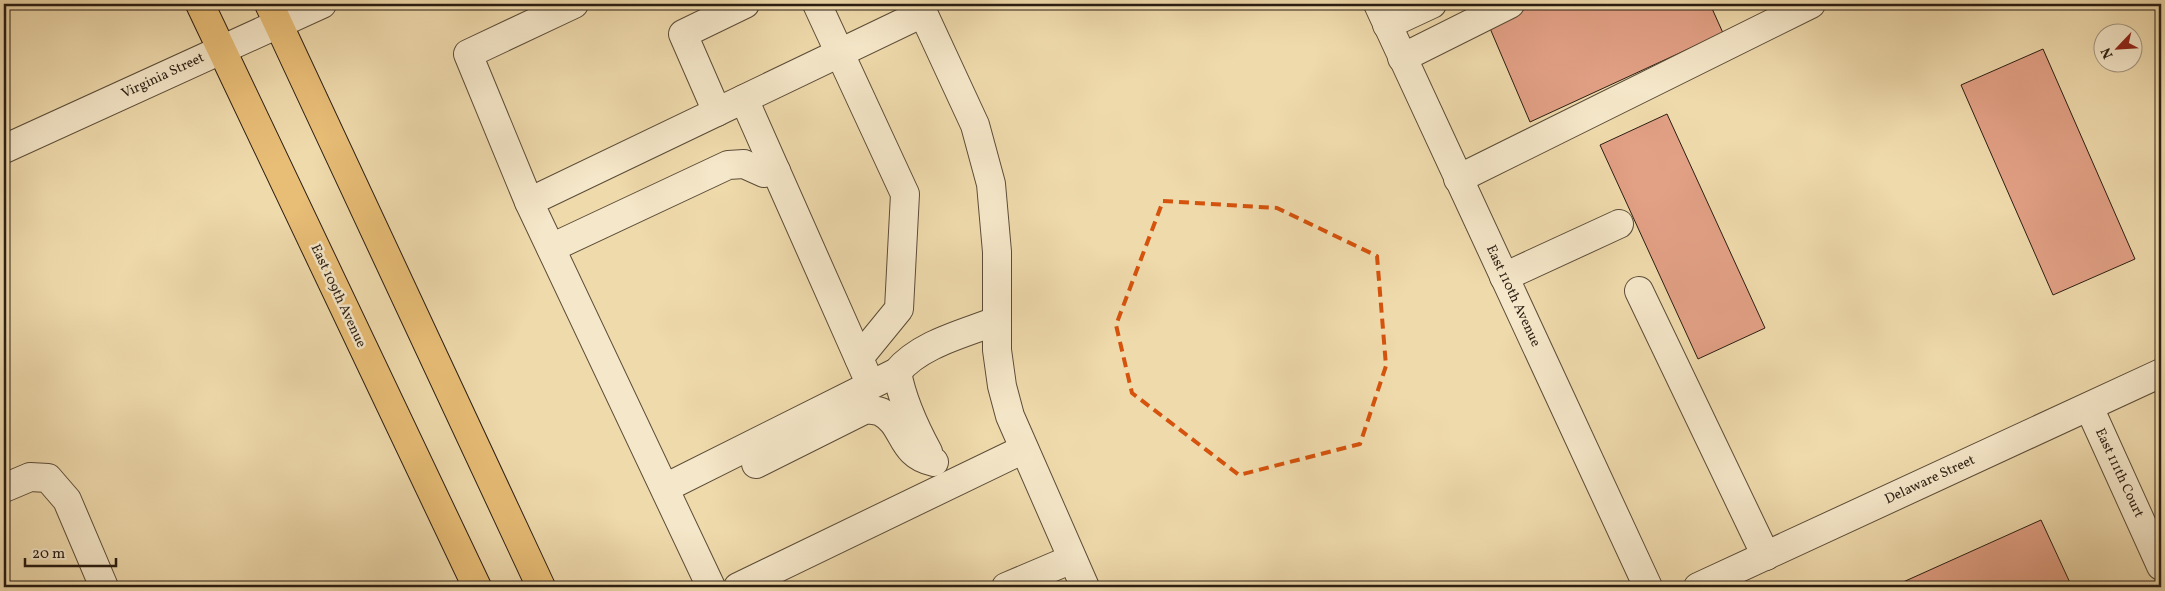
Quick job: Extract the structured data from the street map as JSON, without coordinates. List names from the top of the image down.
{
  "streets": {
    "main road": ["East 109th Avenue"],
    "street": [
      "Virginia Street",
      "East 110th Avenue",
      "East 111th Court",
      "Delaware Street"
    ]
  },
  "crossings": [
    ["Virginia Street", "East 109th Avenue"],
    ["East 111th Court", "Delaware Street"]
  ],
  "scale_bar": "20 m",
  "north": "bottom left"
}
